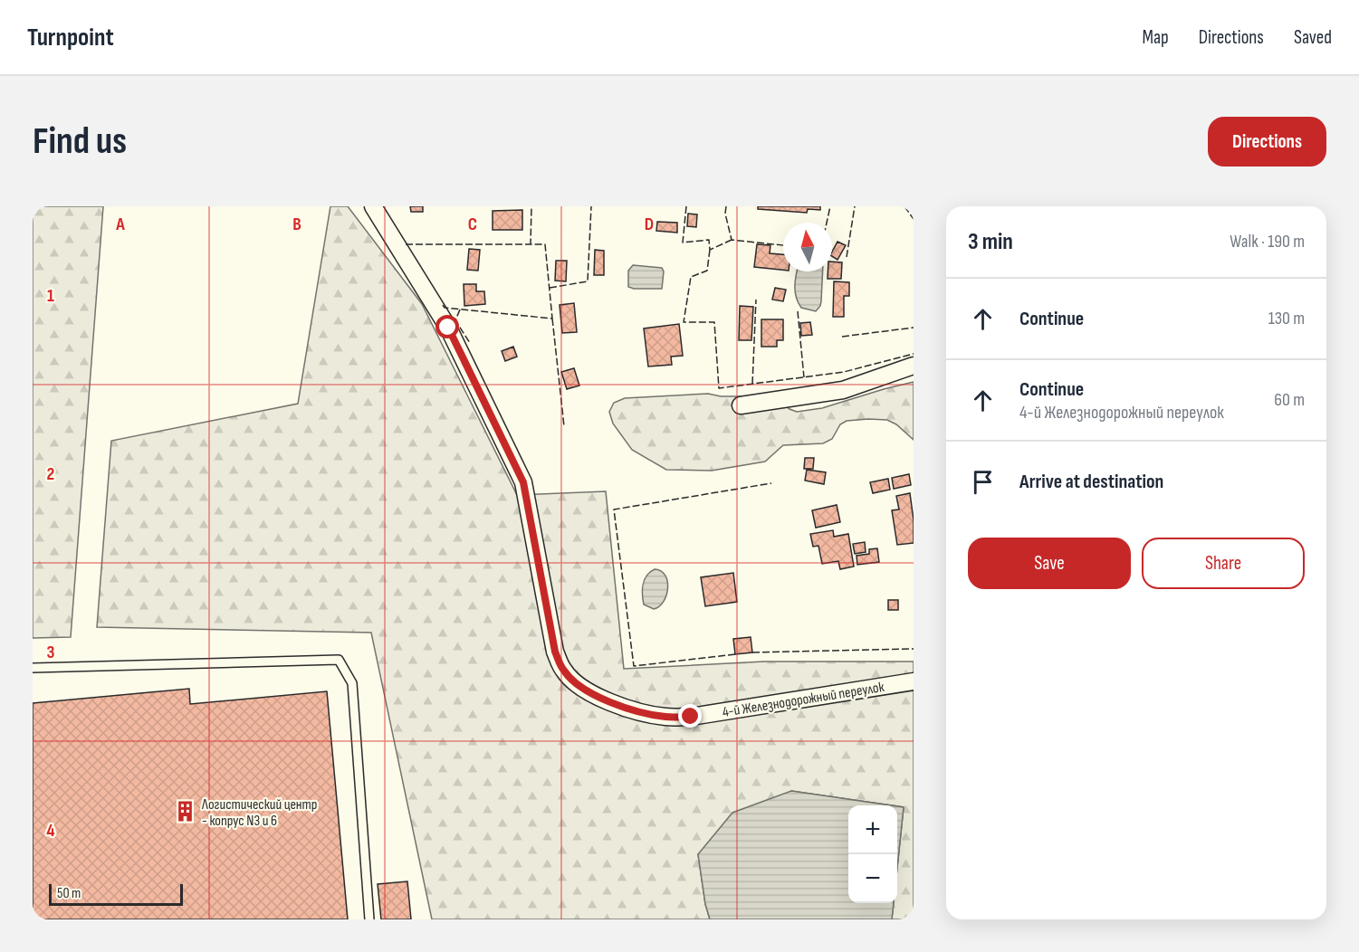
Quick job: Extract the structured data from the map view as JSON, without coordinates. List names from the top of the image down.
{
  "streets": {
    "street": ["4-й Железнодорожный переулок"]
  },
  "places": {
    "building": ["Логистический центр - копрус N3 и 6"]
  },
  "scale_bar": "50 m",
  "north": "top",
  "page": {
    "header": "Turnpoint",
    "nav": ["Map", "Directions", "Saved"],
    "buttons": [
      "Directions",
      ["Save", "Share"]
    ],
    "title": "Find us",
    "heading": ["3 min", "Walk · 190 m"],
    "list": [
      ["Continue", "130 m"],
      ["Continue", "4-й Железнодорожный переулок", "60 m"],
      "Arrive at destination"
    ],
    "map_buttons": ["+", "−"],
    "scale": "50 m"
  },
  "grid": {
    "columns": [
      "A",
      "B",
      "C",
      "D"
    ],
    "rows": [
      "1",
      "2",
      "3",
      "4"
    ]
  }
}
